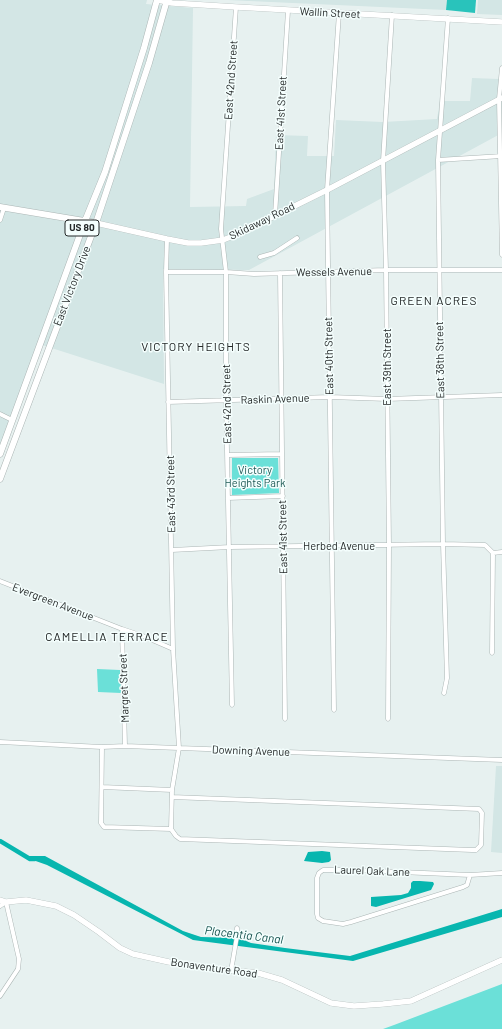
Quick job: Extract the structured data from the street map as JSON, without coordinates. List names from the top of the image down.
{
  "streets": {
    "main road": [
      "Wallin Street",
      "Skidaway Road",
      "US 80",
      "East Victory Drive",
      "Bonaventure Road"
    ],
    "street": [
      "East 42nd Street",
      "East 41st Street",
      "Wessels Avenue",
      "East 40th Street",
      "East 38th Street",
      "East 39th Street",
      "Raskin Avenue",
      "East 43rd Street",
      "Herbed Avenue",
      "Evergreen Avenue",
      "Margret Street",
      "Downing Avenue",
      "Laurel Oak Lane"
    ]
  },
  "crossings": [
    ["Wallin Street", "East 42nd Street"],
    ["Wallin Street", "East 41st Street"],
    ["Wallin Street", "East Victory Drive"],
    ["Wallin Street", "East 40th Street"],
    ["Wallin Street", "East 38th Street"],
    ["Wallin Street", "East 39th Street"],
    ["East 42nd Street", "Skidaway Road"],
    ["East 42nd Street", "Wessels Avenue"],
    ["East 42nd Street", "Raskin Avenue"],
    ["East 42nd Street", "Herbed Avenue"],
    ["East 41st Street", "Skidaway Road"],
    ["East 41st Street", "Wessels Avenue"],
    ["East 41st Street", "Raskin Avenue"],
    ["East 41st Street", "Herbed Avenue"],
    ["Skidaway Road", "East Victory Drive"],
    ["Skidaway Road", "East 40th Street"],
    ["Skidaway Road", "East 38th Street"],
    ["Skidaway Road", "East 39th Street"],
    ["Skidaway Road", "East 43rd Street"],
    ["Wessels Avenue", "East 40th Street"],
    ["Wessels Avenue", "East 38th Street"],
    ["Wessels Avenue", "East 39th Street"],
    ["Wessels Avenue", "East 43rd Street"],
    ["East 40th Street", "Raskin Avenue"],
    ["East 40th Street", "Herbed Avenue"],
    ["East 38th Street", "Raskin Avenue"],
    ["East 38th Street", "Herbed Avenue"],
    ["East 39th Street", "Raskin Avenue"],
    ["East 39th Street", "Herbed Avenue"],
    ["Raskin Avenue", "East 43rd Street"],
    ["East 43rd Street", "Herbed Avenue"],
    ["East 43rd Street", "Evergreen Avenue"],
    ["East 43rd Street", "Downing Avenue"],
    ["Evergreen Avenue", "Margret Street"],
    ["Margret Street", "Downing Avenue"]
  ],
  "districts": ["GREEN ACRES", "VICTORY HEIGHTS", "CAMELLIA TERRACE"],
  "water": ["Placentia Canal"],
  "parks": ["Victory Heights Park"]
}
